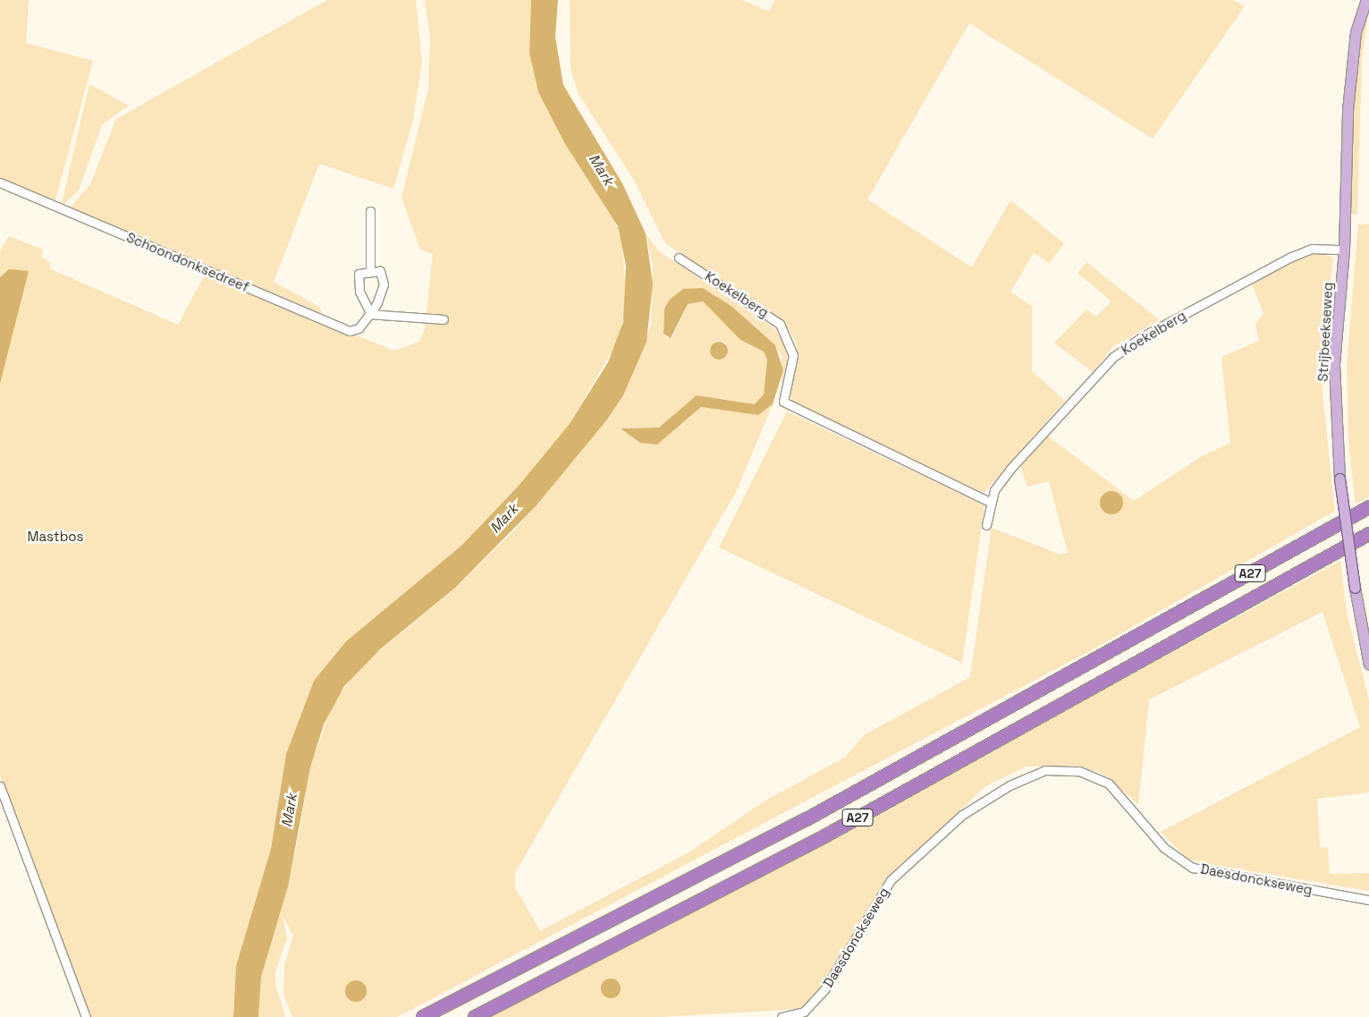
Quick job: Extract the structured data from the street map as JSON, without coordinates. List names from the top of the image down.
{
  "streets": {
    "highway": ["A27"],
    "main road": ["Strijbeekseweg"],
    "street": ["Schoondonksedreef", "Koekelberg", "Daesdonckseweg"]
  },
  "crossings": [
    ["Koekelberg", "Strijbeekseweg"]
  ],
  "water": ["Mark"],
  "parks": ["Mastbos"]
}
